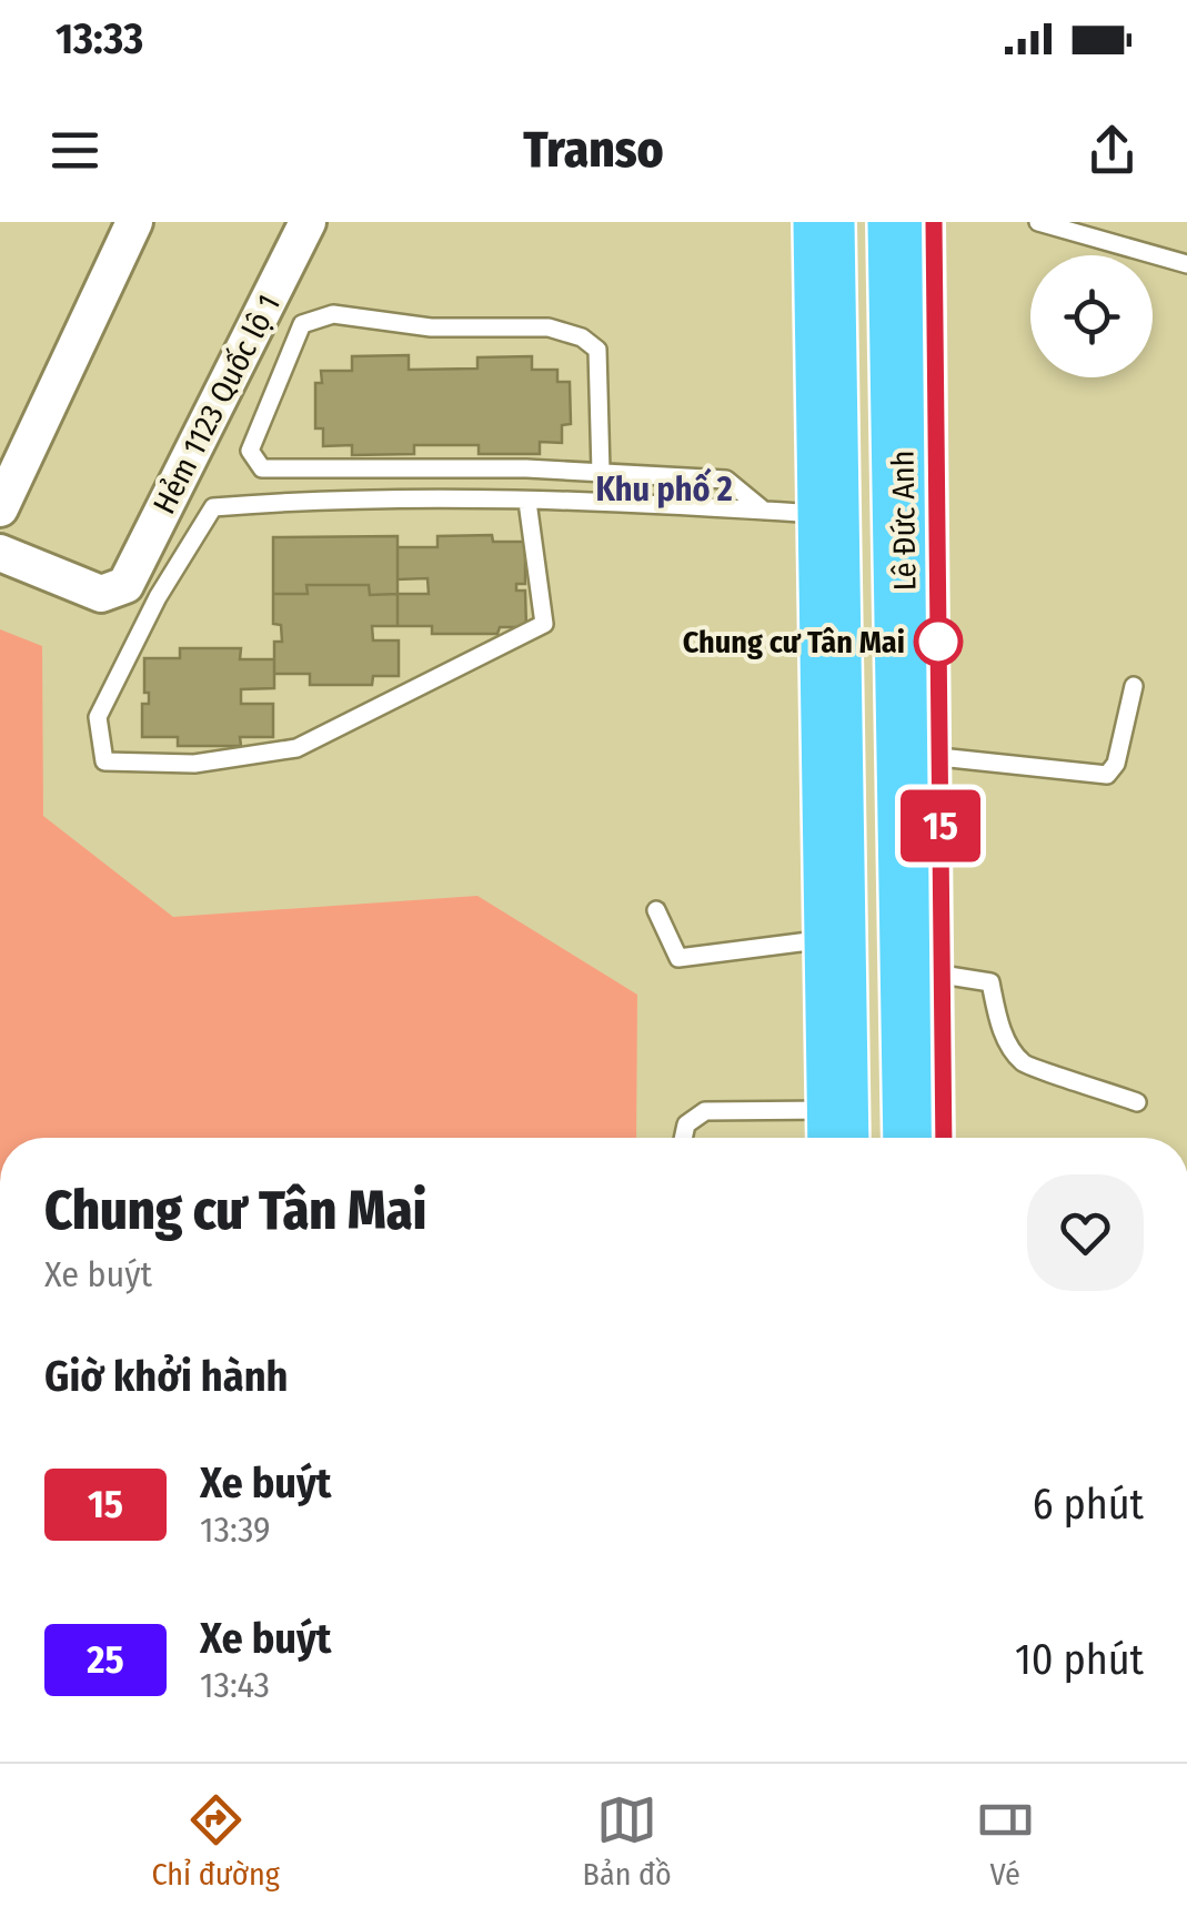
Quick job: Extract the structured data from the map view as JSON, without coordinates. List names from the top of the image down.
{
  "streets": {
    "highway": ["Lê Đức Anh"],
    "street": ["Hẻm 1123 Quốc lộ 1"]
  },
  "districts": ["Khu phố 2"],
  "places": ["Chung cư Tân Mai"],
  "lines": ["bus line 15"],
  "page": {
    "status": "13:33",
    "header": "Transo",
    "on_map": "15",
    "heading": [
      ["Chung cư Tân Mai", "Xe buýt"],
      "Giờ khởi hành"
    ],
    "list": [
      {
        "mark": "15",
        "name": "Xe buýt",
        "note": "13:39",
        "value": "6 phút"
      },
      {
        "mark": "25",
        "name": "Xe buýt",
        "note": "13:43",
        "value": "10 phút"
      }
    ],
    "tabs": ["Chỉ đường", "Bản đồ", "Vé"]
  }
}
